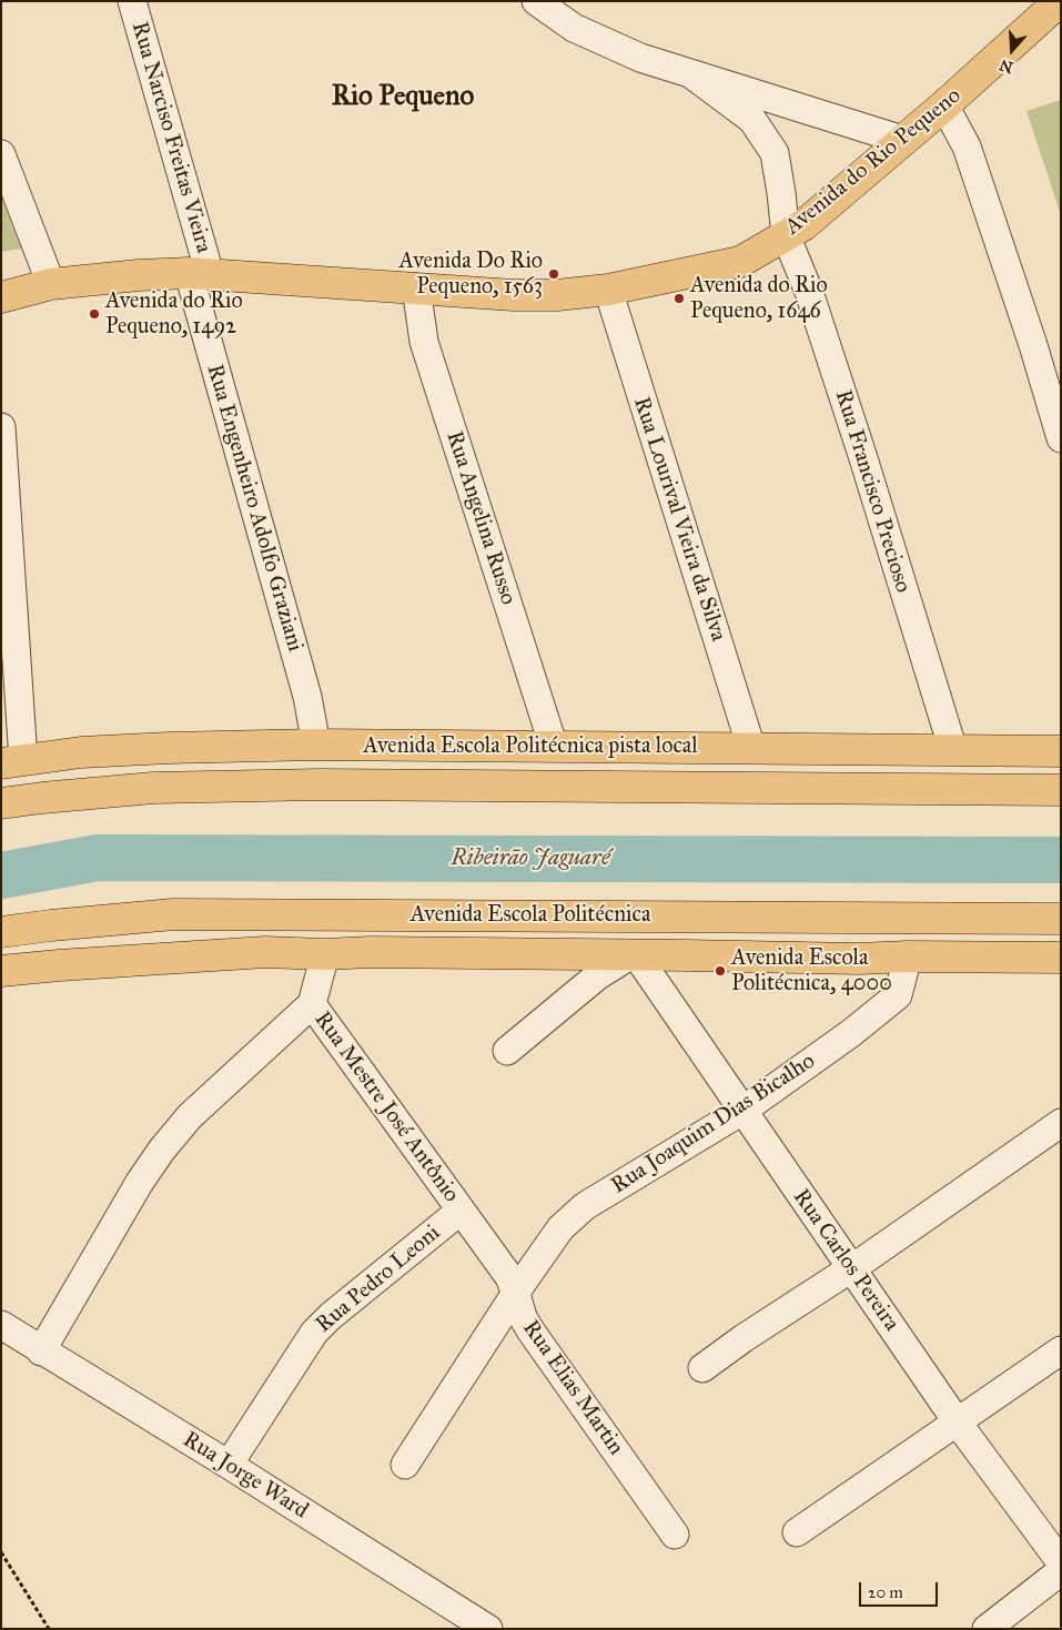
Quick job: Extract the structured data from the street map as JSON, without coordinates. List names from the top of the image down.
{
  "streets": {
    "main road": ["Avenida do Rio Pequeno", "Avenida Escola Politécnica pista local", "Avenida Escola Politécnica"],
    "street": [
      "Rua Narciso Freitas Vieira",
      "Rua Francisco Precioso",
      "Rua Engenheiro Adolfo Graziani",
      "Rua Angelina Russo",
      "Rua Lourival Vieira da Silva",
      "Rua Mestre José Antônio",
      "Rua Joaquim Dias Bicalho",
      "Rua Carlos Pereira",
      "Rua Pedro Leoni",
      "Rua Elias Martin",
      "Rua Jorge Ward"
    ]
  },
  "crossings": [
    ["Rua Narciso Freitas Vieira", "Avenida do Rio Pequeno"],
    ["Rua Narciso Freitas Vieira", "Rua Engenheiro Adolfo Graziani"],
    ["Avenida do Rio Pequeno", "Rua Francisco Precioso"],
    ["Avenida do Rio Pequeno", "Rua Engenheiro Adolfo Graziani"],
    ["Avenida do Rio Pequeno", "Rua Angelina Russo"],
    ["Avenida do Rio Pequeno", "Rua Lourival Vieira da Silva"],
    ["Rua Francisco Precioso", "Avenida Escola Politécnica pista local"],
    ["Rua Engenheiro Adolfo Graziani", "Avenida Escola Politécnica pista local"],
    ["Rua Angelina Russo", "Avenida Escola Politécnica pista local"],
    ["Rua Lourival Vieira da Silva", "Avenida Escola Politécnica pista local"],
    ["Avenida Escola Politécnica", "Rua Mestre José Antônio"],
    ["Avenida Escola Politécnica", "Rua Joaquim Dias Bicalho"],
    ["Avenida Escola Politécnica", "Rua Carlos Pereira"],
    ["Rua Mestre José Antônio", "Rua Pedro Leoni"],
    ["Rua Mestre José Antônio", "Rua Elias Martin"],
    ["Rua Mestre José Antônio", "Rua Jorge Ward"],
    ["Rua Joaquim Dias Bicalho", "Rua Carlos Pereira"],
    ["Rua Joaquim Dias Bicalho", "Rua Elias Martin"],
    ["Rua Pedro Leoni", "Rua Elias Martin"],
    ["Rua Pedro Leoni", "Rua Jorge Ward"]
  ],
  "districts": ["Rio Pequeno"],
  "water": ["Ribeirão Jaguaré"],
  "places": [
    "Avenida Do Rio Pequeno, 1563",
    "Avenida do Rio Pequeno, 1646",
    "Avenida do Rio Pequeno, 1492",
    "Avenida Escola Politécnica, 4000"
  ],
  "scale_bar": "20 m",
  "north": "bottom"
}
